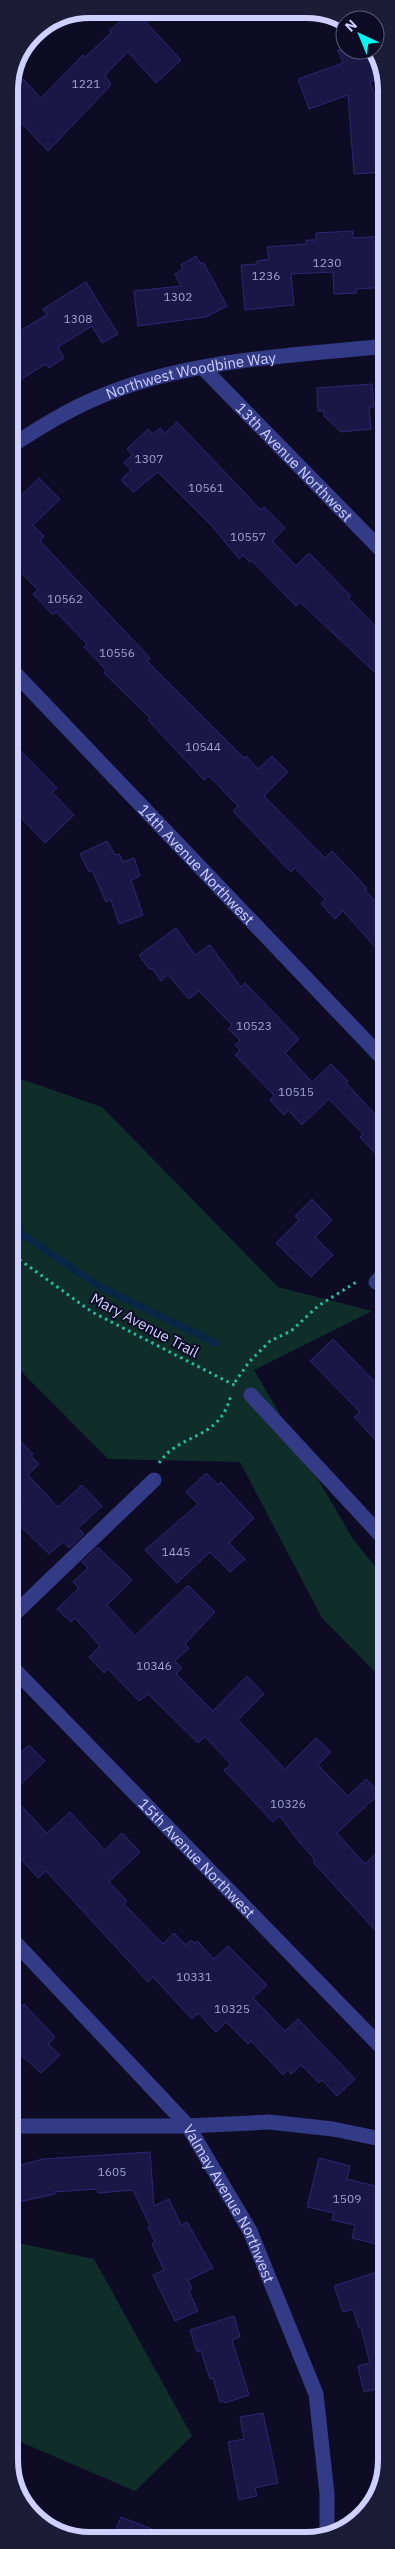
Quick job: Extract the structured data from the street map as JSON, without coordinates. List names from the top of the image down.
{
  "streets": {
    "street": [
      "Northwest Woodbine Way",
      "13th Avenue Northwest",
      "14th Avenue Northwest",
      "15th Avenue Northwest",
      "Valmay Avenue Northwest"
    ],
    "path": ["Mary Avenue Trail"]
  },
  "crossings": [
    ["Northwest Woodbine Way", "13th Avenue Northwest"]
  ],
  "house_numbers": [
    "1221",
    "1230",
    "1236",
    "1302",
    "1308",
    "1307",
    "10561",
    "10557",
    "10562",
    "10556",
    "10544",
    "10523",
    "10515",
    "1445",
    "10346",
    "10326",
    "10331",
    "10325",
    "1605",
    "1509"
  ],
  "north": "top left"
}
